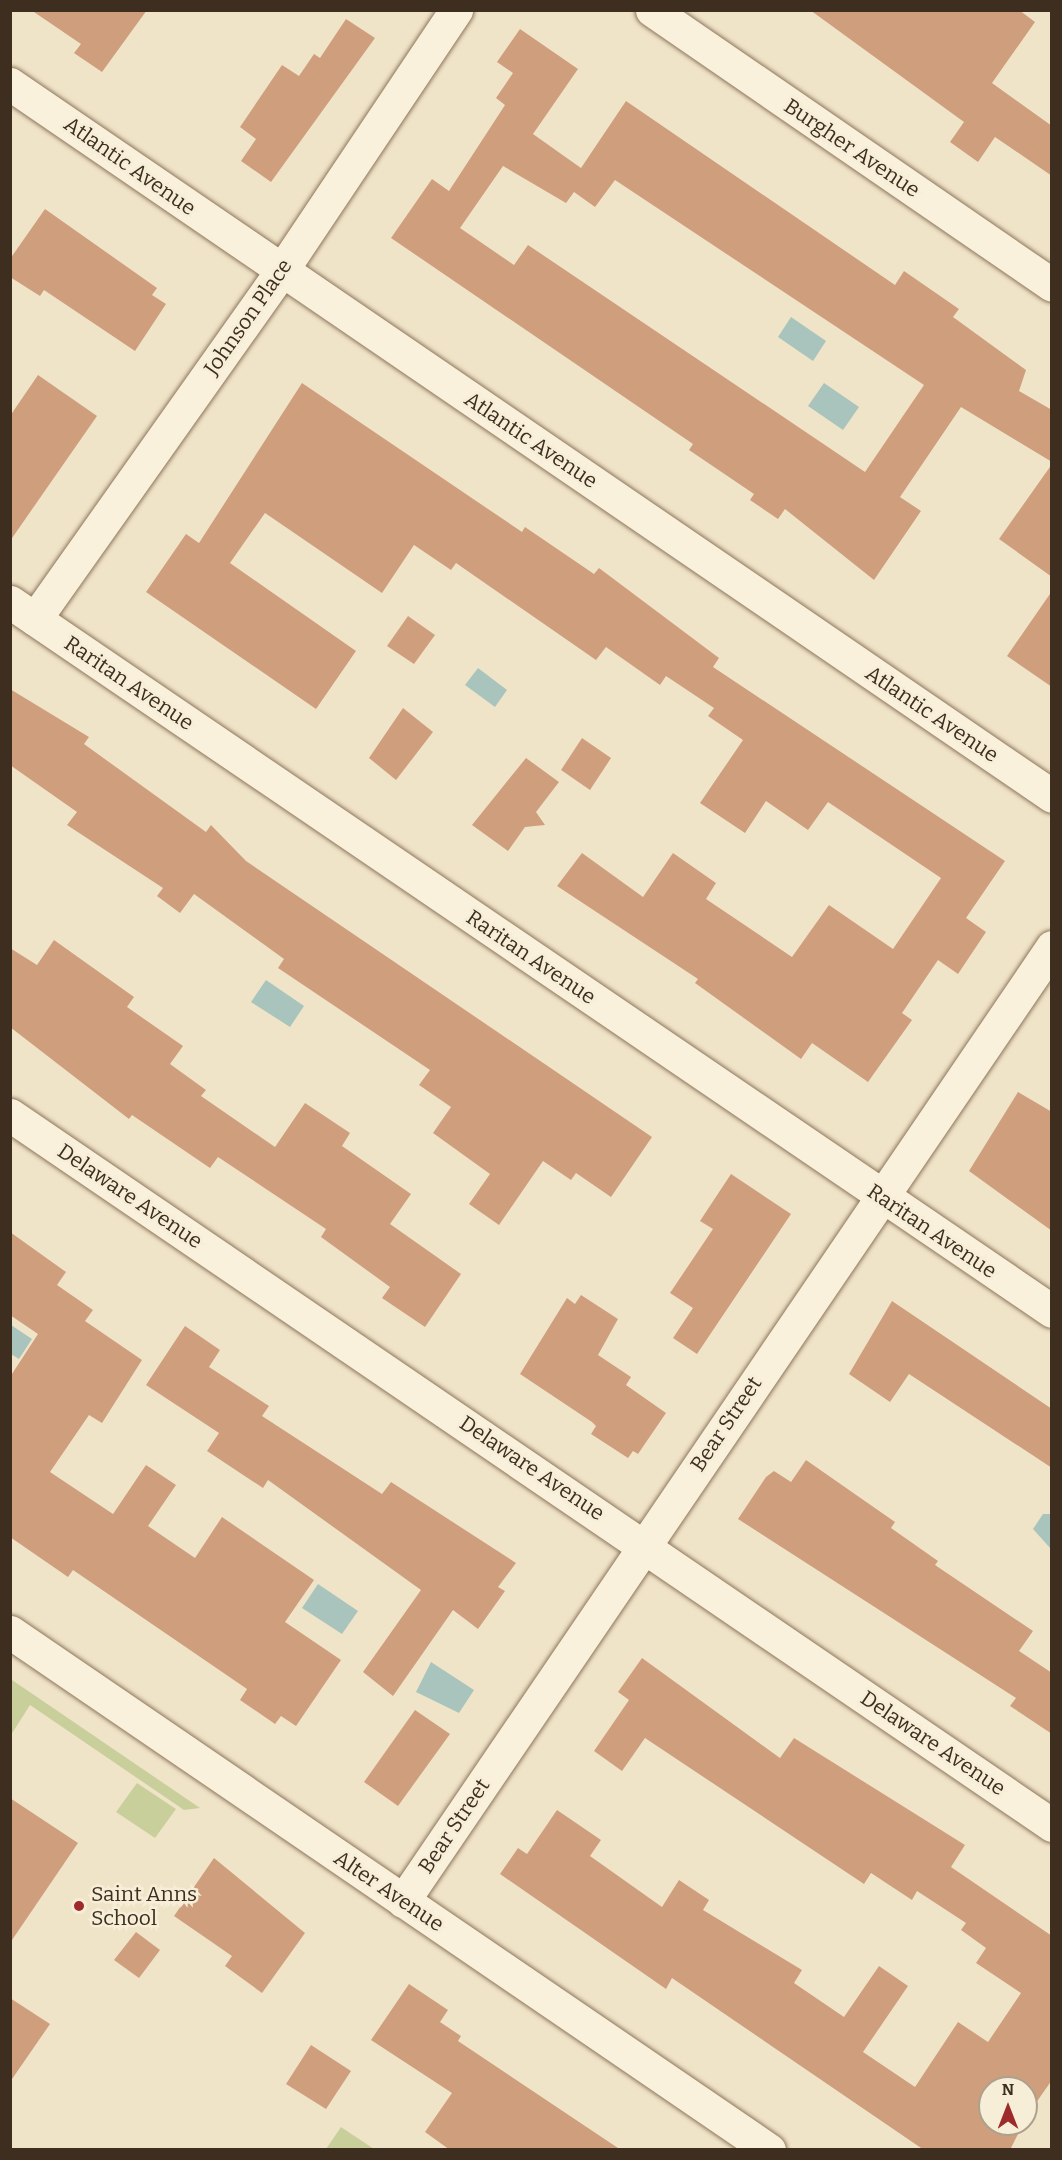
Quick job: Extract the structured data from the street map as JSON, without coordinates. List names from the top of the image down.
{
  "streets": {
    "street": [
      "Burgher Avenue",
      "Atlantic Avenue",
      "Johnson Place",
      "Raritan Avenue",
      "Delaware Avenue",
      "Bear Street",
      "Alter Avenue"
    ]
  },
  "crossings": [
    ["Atlantic Avenue", "Johnson Place"],
    ["Johnson Place", "Raritan Avenue"],
    ["Raritan Avenue", "Bear Street"],
    ["Delaware Avenue", "Bear Street"],
    ["Bear Street", "Alter Avenue"]
  ],
  "places": ["Saint Anns School"],
  "north": "top"
}
